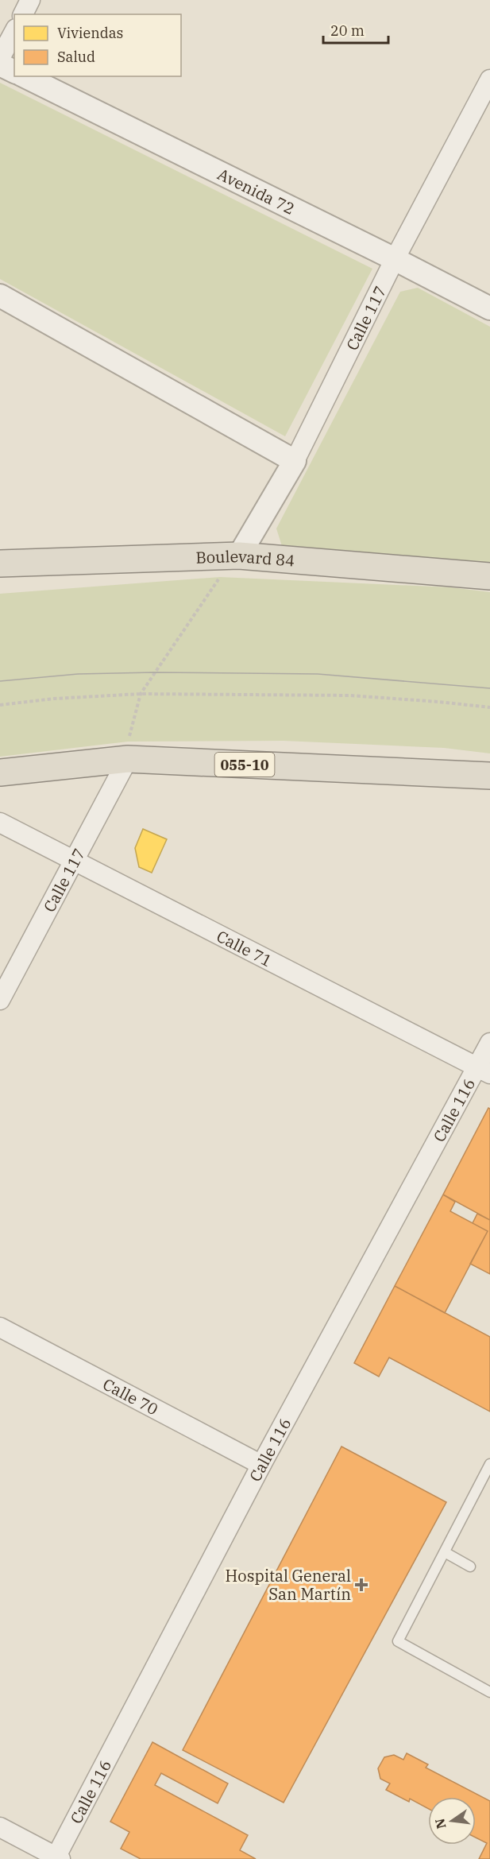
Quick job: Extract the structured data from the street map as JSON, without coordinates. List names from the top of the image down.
{
  "streets": {
    "highway": ["Boulevard 84", "055-10"],
    "street": [
      "Avenida 72",
      "Calle 117",
      "Calle 71",
      "Calle 116",
      "Calle 70"
    ]
  },
  "crossings": [
    ["Avenida 72", "Calle 117"],
    ["Calle 117", "Boulevard 84"],
    ["Calle 117", "055-10"],
    ["Calle 117", "Calle 71"],
    ["Calle 71", "Calle 116"],
    ["Calle 116", "Calle 70"]
  ],
  "places": {
    "health": ["Hospital General San Martín"]
  },
  "legend": ["Viviendas", "Salud"],
  "scale_bar": "20 m",
  "north": "left"
}
